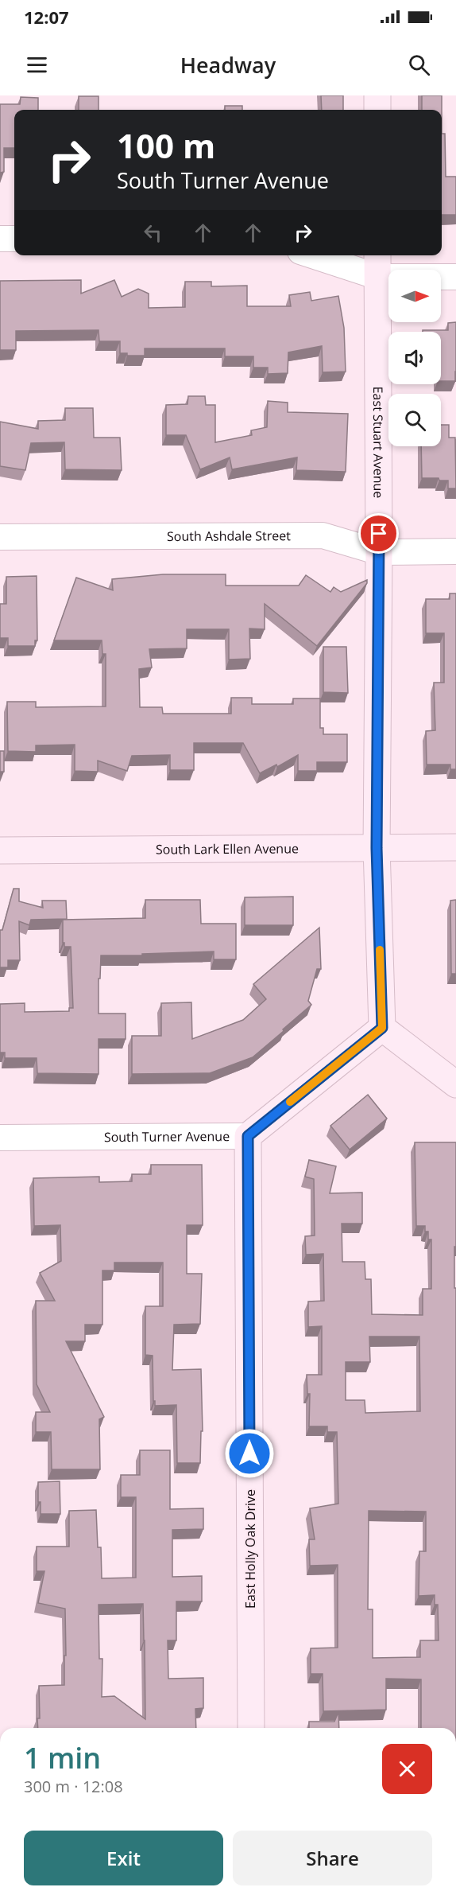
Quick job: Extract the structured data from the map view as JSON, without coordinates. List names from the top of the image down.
{
  "streets": {
    "street": [
      "East Stuart Avenue",
      "South Ashdale Street",
      "South Lark Ellen Avenue",
      "South Turner Avenue",
      "East Holly Oak Drive"
    ]
  },
  "crossings": [
    ["East Stuart Avenue", "South Ashdale Street"],
    ["East Stuart Avenue", "South Lark Ellen Avenue"],
    ["East Stuart Avenue", "South Turner Avenue"],
    ["South Turner Avenue", "East Holly Oak Drive"]
  ],
  "north": "right",
  "page": {
    "status": "12:07",
    "header": "Headway",
    "turn": ["100 m", "South Turner Avenue"],
    "heading": ["1 min", "300 m · 12:08"],
    "buttons": ["Exit", "Share"]
  }
}
